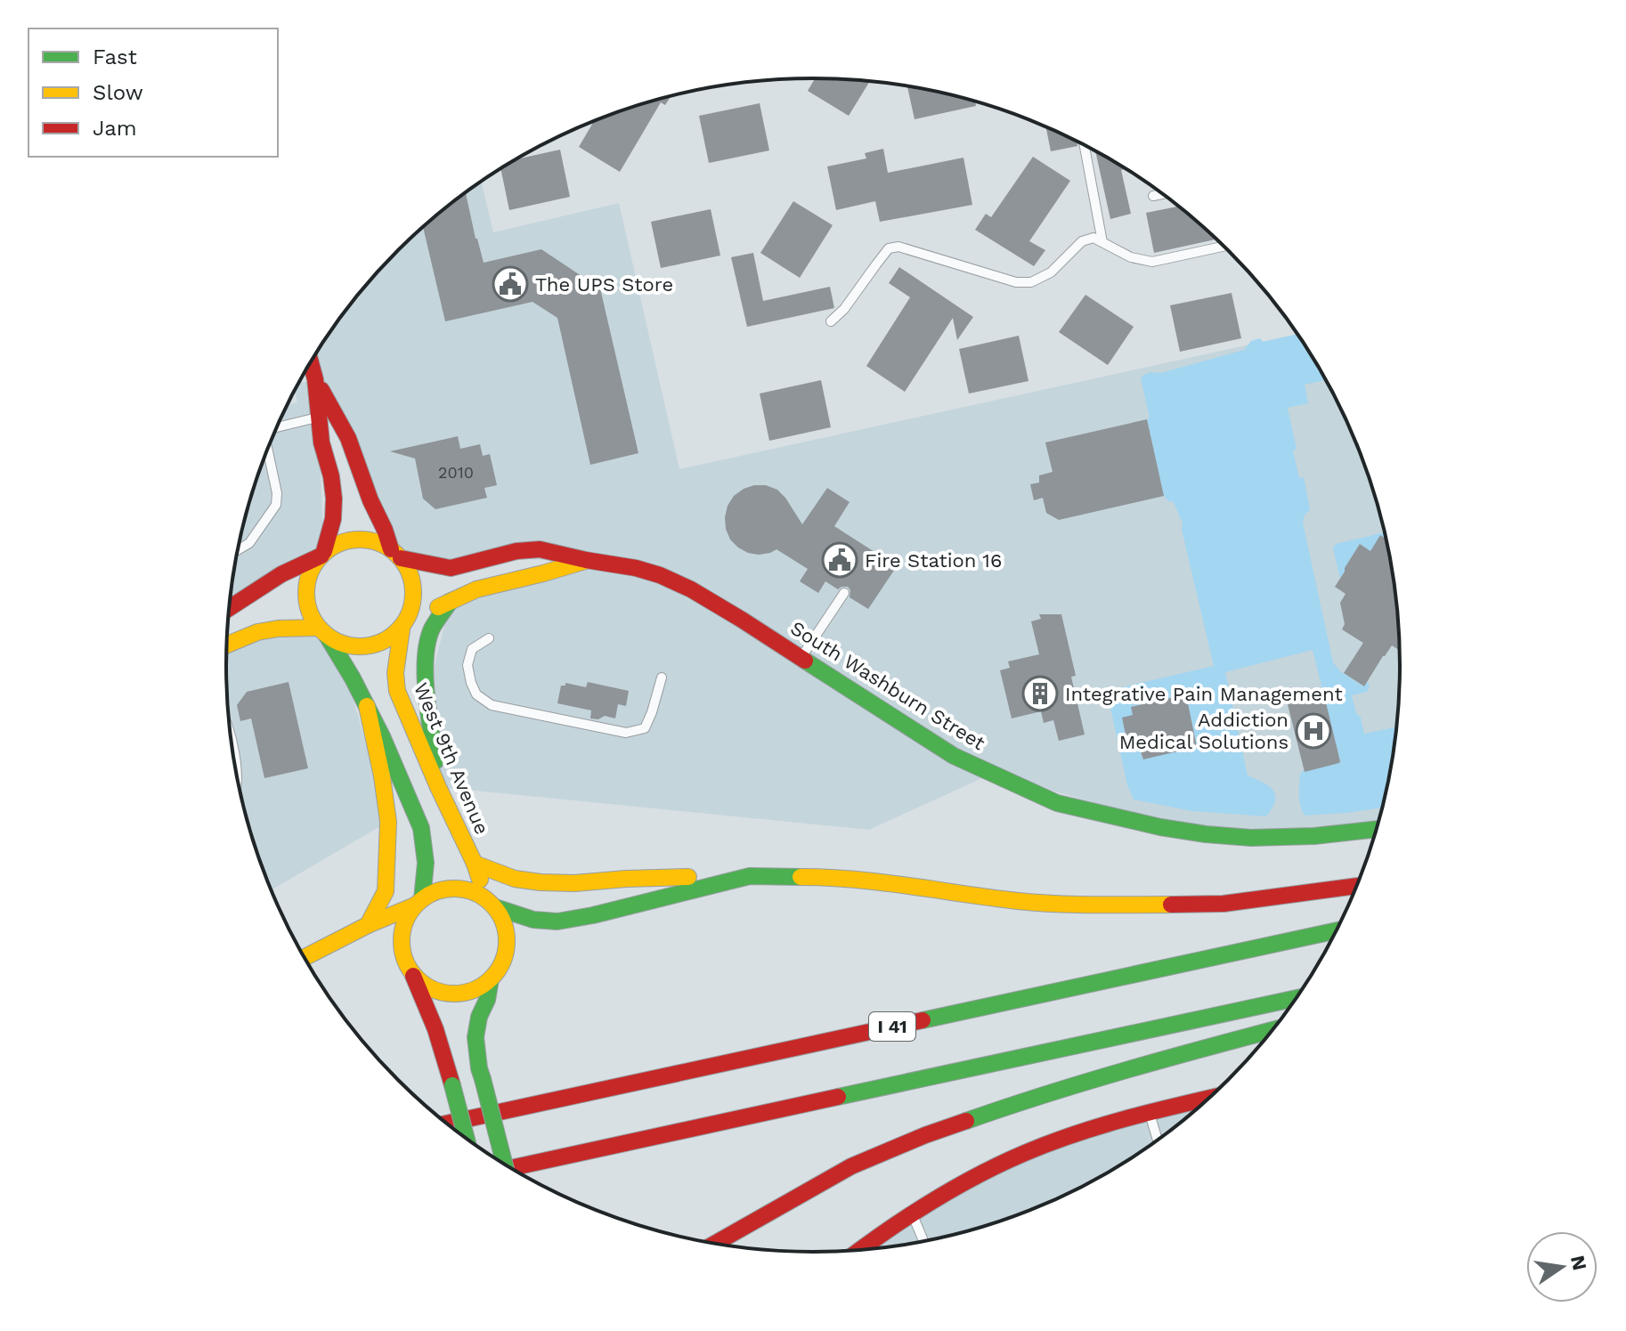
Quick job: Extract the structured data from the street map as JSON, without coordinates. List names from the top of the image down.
{
  "streets": {
    "main road": ["South Washburn Street", "West 9th Avenue", "I 41"]
  },
  "crossings": [
    ["South Washburn Street", "West 9th Avenue"]
  ],
  "places": {
    "public building": ["The UPS Store", "Fire Station 16"],
    "building": ["Integrative Pain Management"],
    "hospital": ["Addiction Medical Solutions"]
  },
  "house_numbers": ["2010"],
  "legend": ["Fast", "Slow", "Jam"],
  "north": "right"
}
